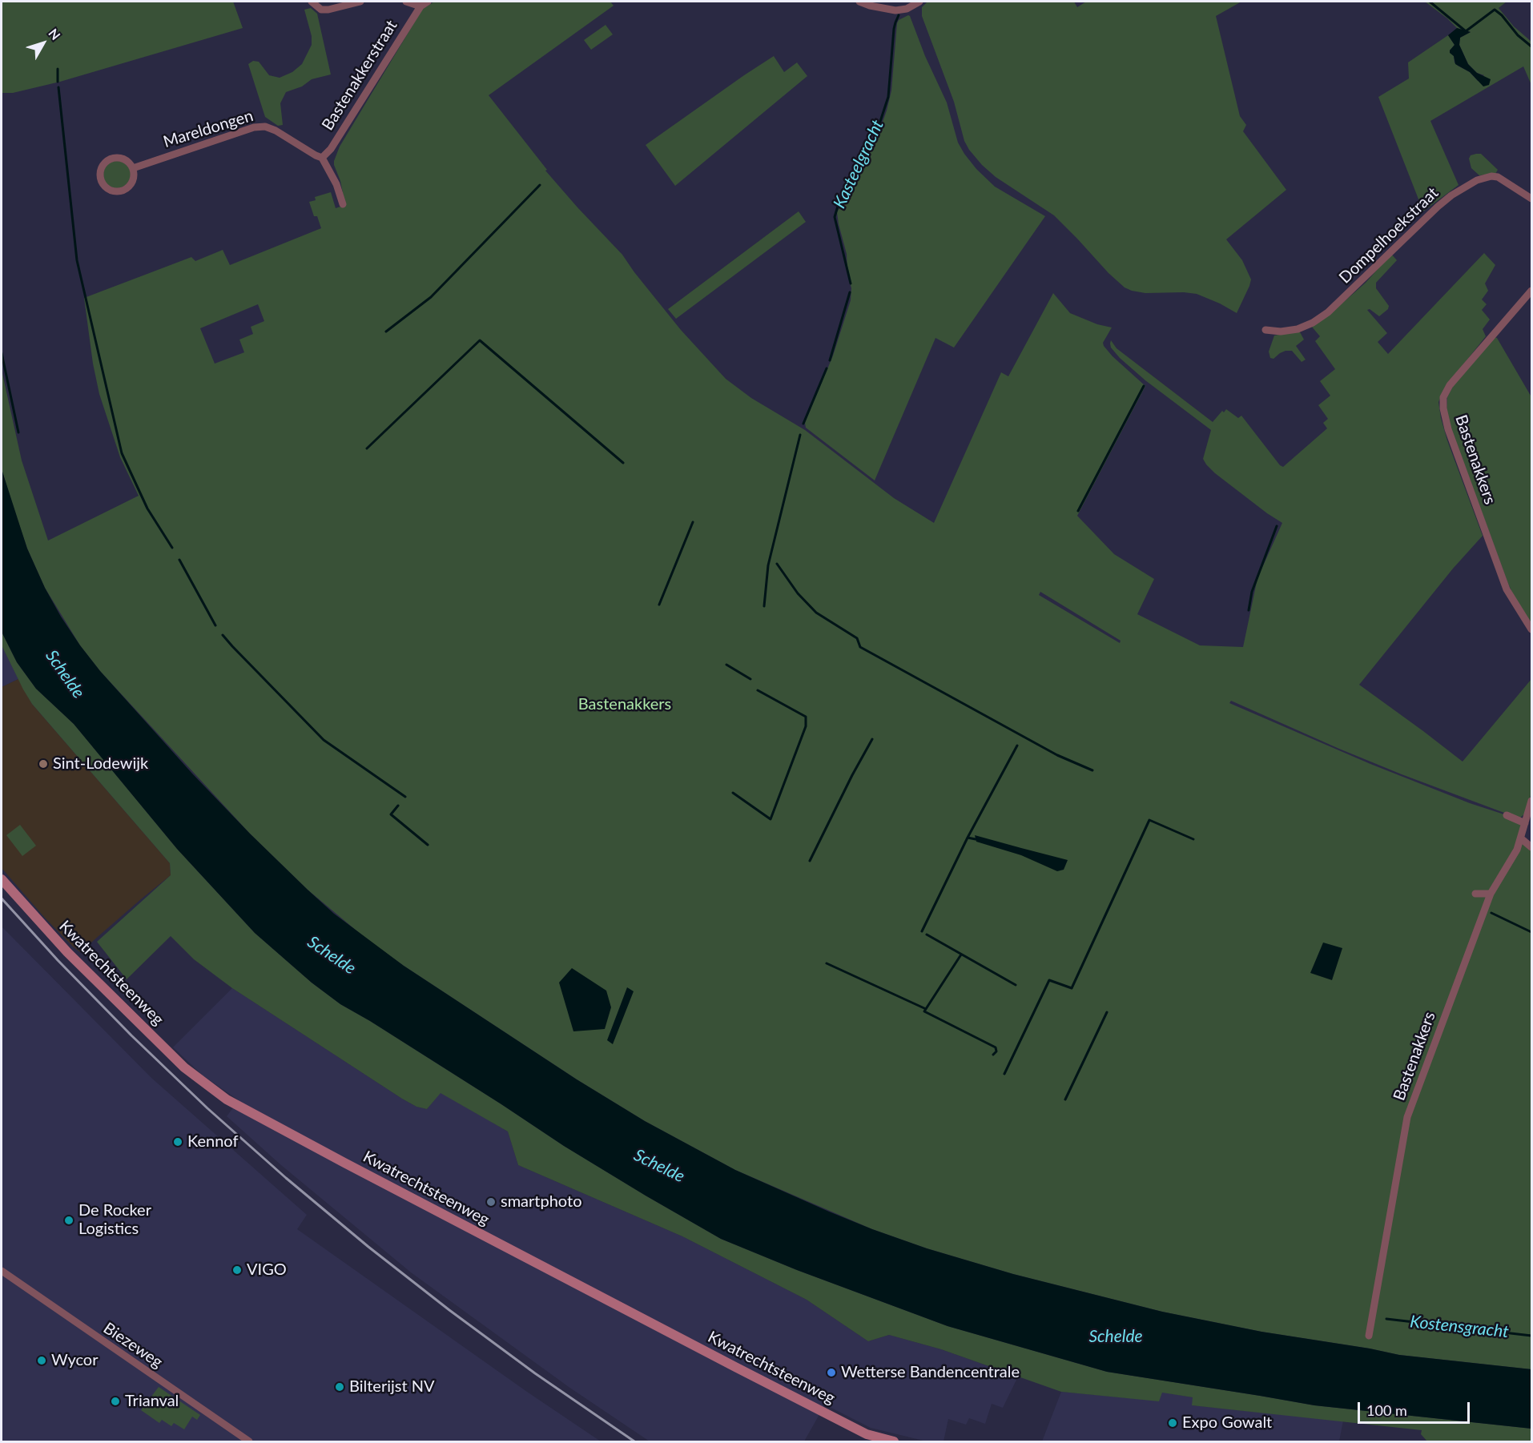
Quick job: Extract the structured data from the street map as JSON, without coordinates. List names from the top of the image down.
{
  "streets": {
    "street": [
      "Bastenakkerstraat",
      "Mareldongen",
      "Dompelhoekstraat",
      "Bastenakkers",
      "Kwatrechtsteenweg",
      "Biezeweg"
    ]
  },
  "crossings": [
    ["Bastenakkerstraat", "Mareldongen"]
  ],
  "water": ["Kasteelgracht", "Schelde", "Kostensgracht"],
  "parks": ["Bastenakkers"],
  "places": [
    "Sint-Lodewijk",
    "Kennof",
    "smartphoto",
    "De Rocker Logistics",
    "VIGO",
    "Wycor",
    "Wetterse Bandencentrale",
    "Bilterijst NV",
    "Trianval",
    "Expo Gowalt"
  ],
  "scale_bar": "100 m",
  "north": "top right"
}
